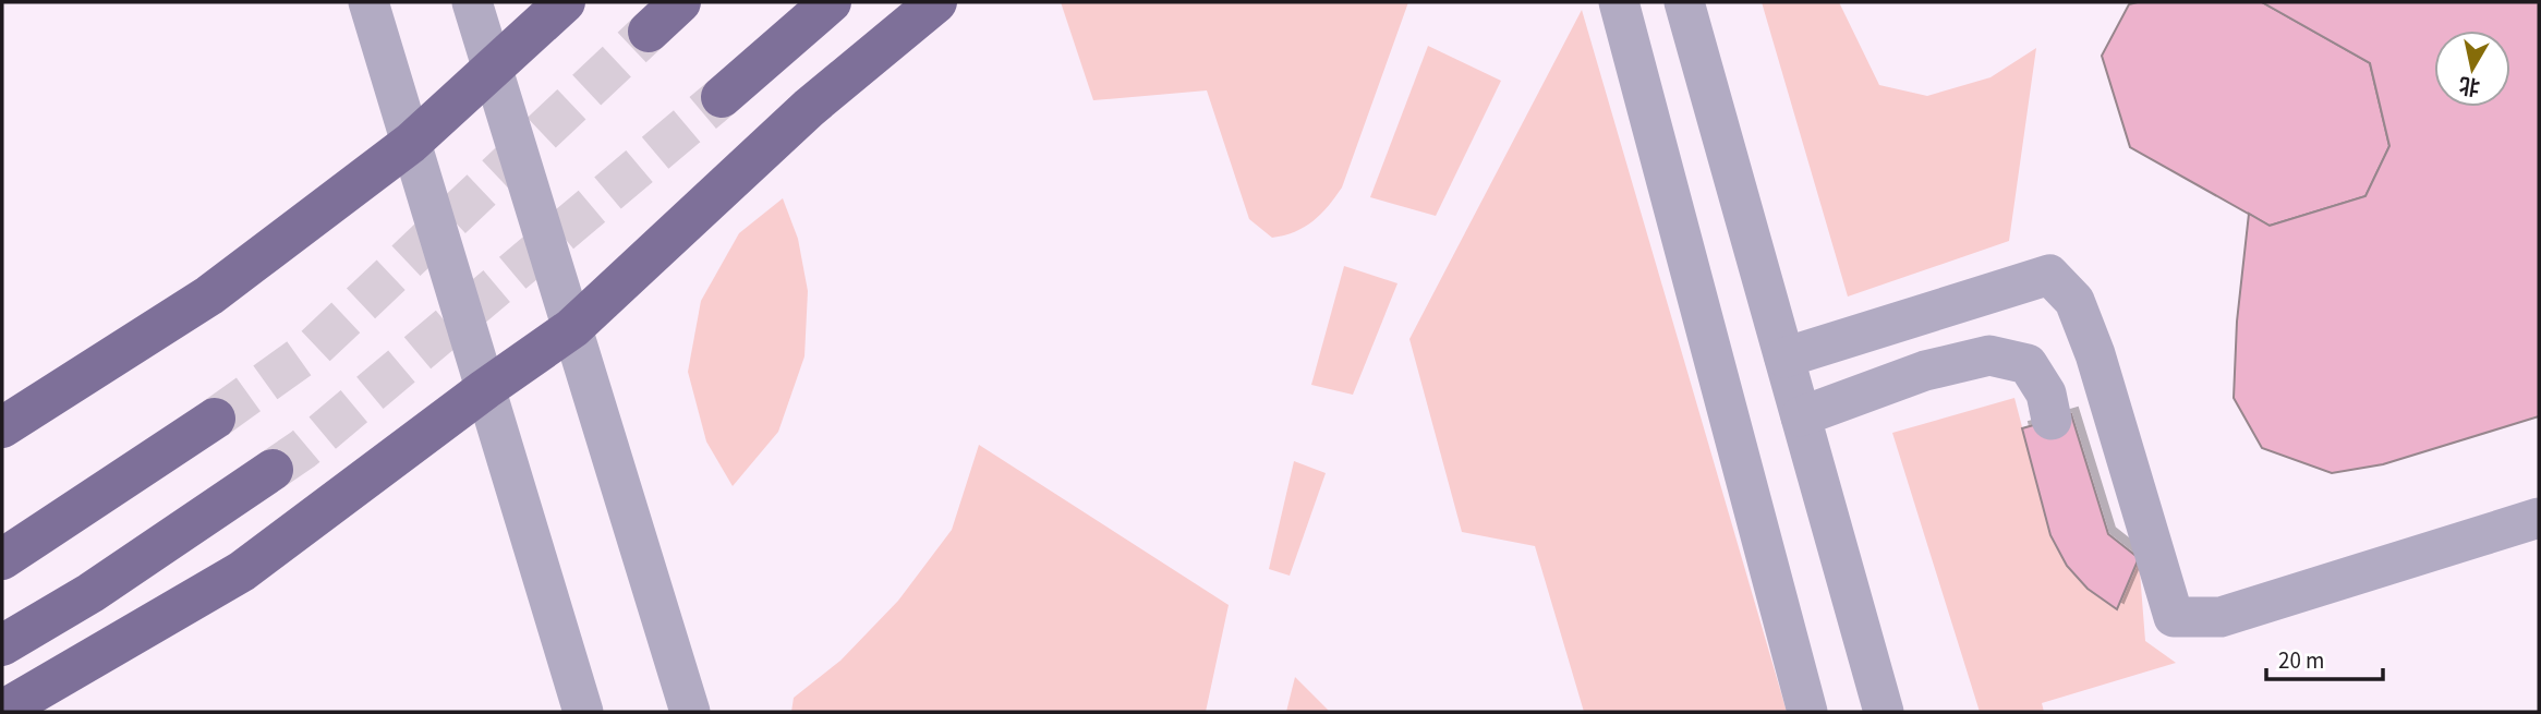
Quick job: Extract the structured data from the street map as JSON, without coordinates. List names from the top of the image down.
{
  "scale_bar": "20 m",
  "north": "bottom"
}
